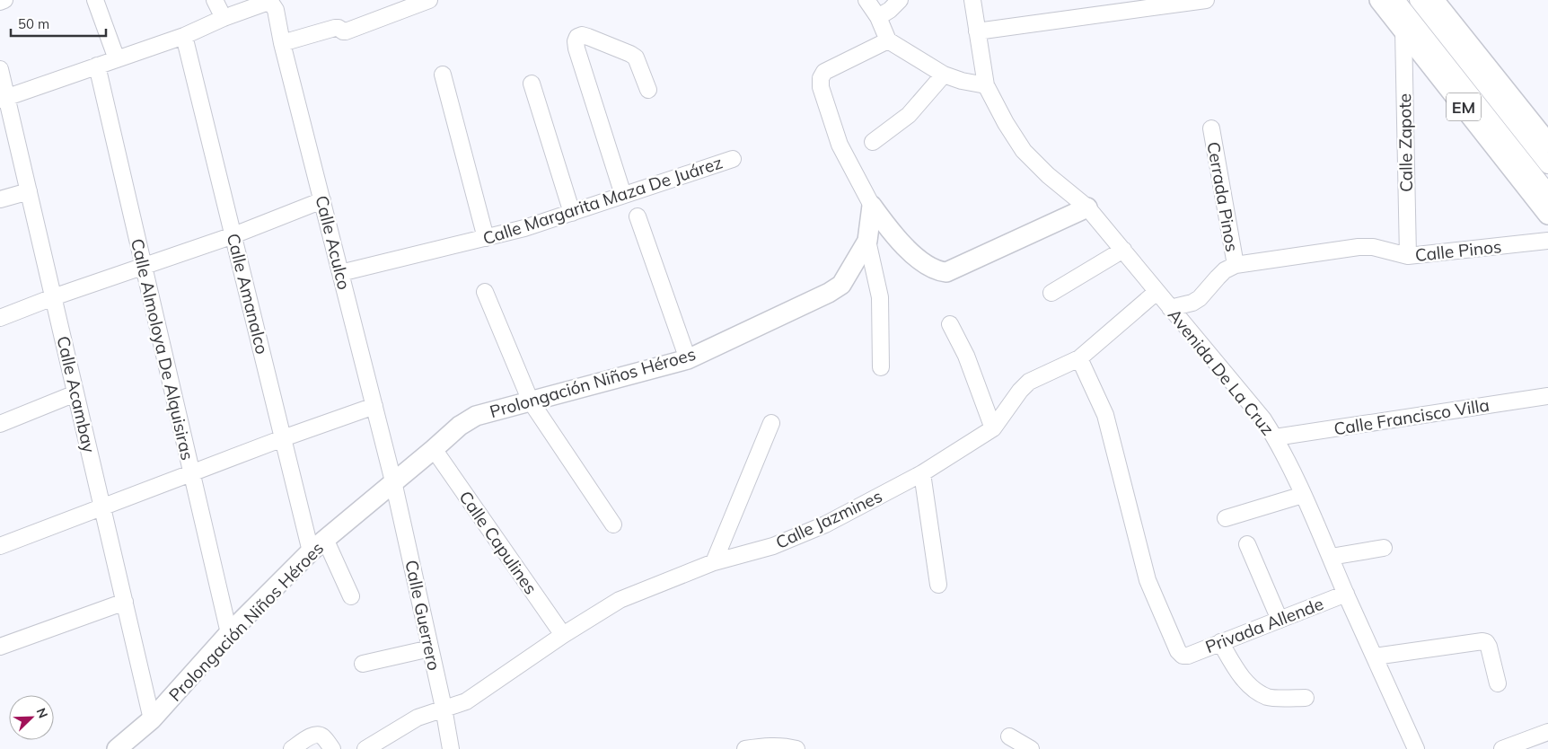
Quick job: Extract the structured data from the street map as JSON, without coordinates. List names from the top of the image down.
{
  "streets": {
    "main road": ["EM", "Prolongación Niños Héroes"],
    "street": [
      "Calle Zapote",
      "Cerrada Pinos",
      "Calle Margarita Maza De Juárez",
      "Calle Aculco",
      "Calle Pinos",
      "Calle Amanalco",
      "Calle Almoloya De Alquisiras",
      "Avenida De La Cruz",
      "Calle Acambay",
      "Calle Francisco Villa",
      "Calle Jazmines",
      "Calle Capulines",
      "Calle Guerrero",
      "Privada Allende"
    ]
  },
  "crossings": [
    ["EM", "Calle Zapote"],
    ["Calle Zapote", "Calle Pinos"],
    ["Cerrada Pinos", "Calle Pinos"],
    ["Calle Margarita Maza De Juárez", "Calle Aculco"],
    ["Calle Aculco", "Prolongación Niños Héroes"],
    ["Calle Aculco", "Calle Guerrero"],
    ["Calle Amanalco", "Prolongación Niños Héroes"],
    ["Calle Almoloya De Alquisiras", "Prolongación Niños Héroes"],
    ["Avenida De La Cruz", "Calle Francisco Villa"],
    ["Avenida De La Cruz", "Calle Jazmines"],
    ["Avenida De La Cruz", "Privada Allende"],
    ["Prolongación Niños Héroes", "Calle Acambay"],
    ["Prolongación Niños Héroes", "Calle Capulines"],
    ["Prolongación Niños Héroes", "Calle Guerrero"],
    ["Calle Jazmines", "Calle Capulines"],
    ["Calle Jazmines", "Calle Guerrero"],
    ["Calle Jazmines", "Privada Allende"]
  ],
  "scale_bar": "50 m",
  "north": "top right"
}
